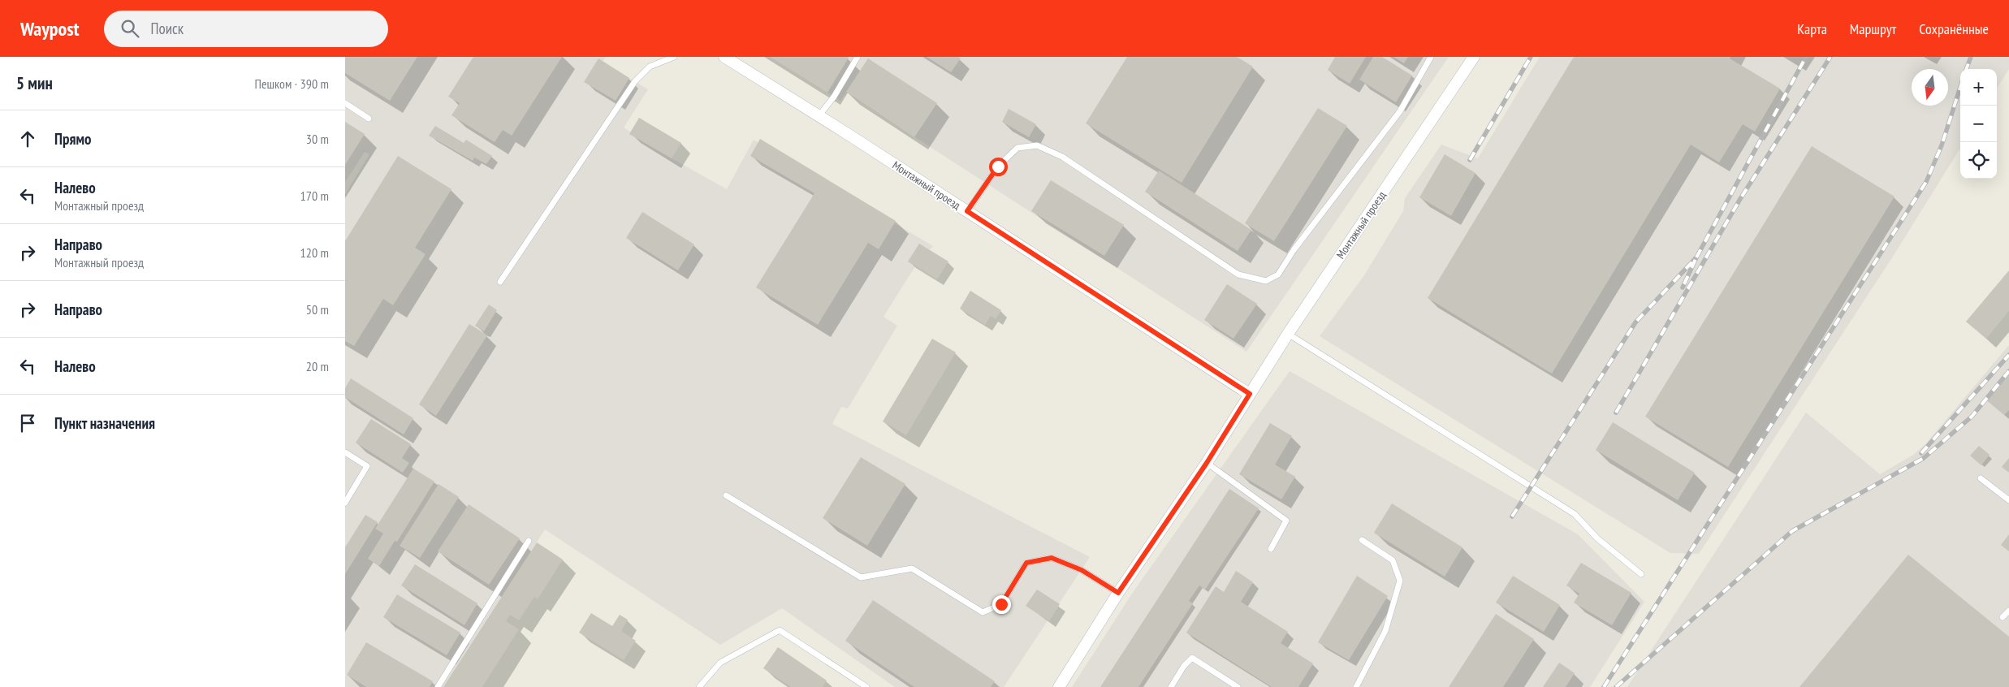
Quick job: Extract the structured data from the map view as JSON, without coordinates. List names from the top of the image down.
{
  "streets": {
    "street": ["Монтажный проезд"]
  },
  "north": "bottom",
  "page": {
    "header": "Waypost",
    "search": "Поиск",
    "nav": ["Карта", "Маршрут", "Сохранённые"],
    "heading": ["5 мин", "Пешком · 390 m"],
    "map_buttons": ["+", "−"],
    "list": [
      ["Прямо", "30 m"],
      ["Налево", "Монтажный проезд", "170 m"],
      ["Направо", "Монтажный проезд", "120 m"],
      ["Направо", "50 m"],
      ["Налево", "20 m"],
      "Пункт назначения"
    ]
  }
}
